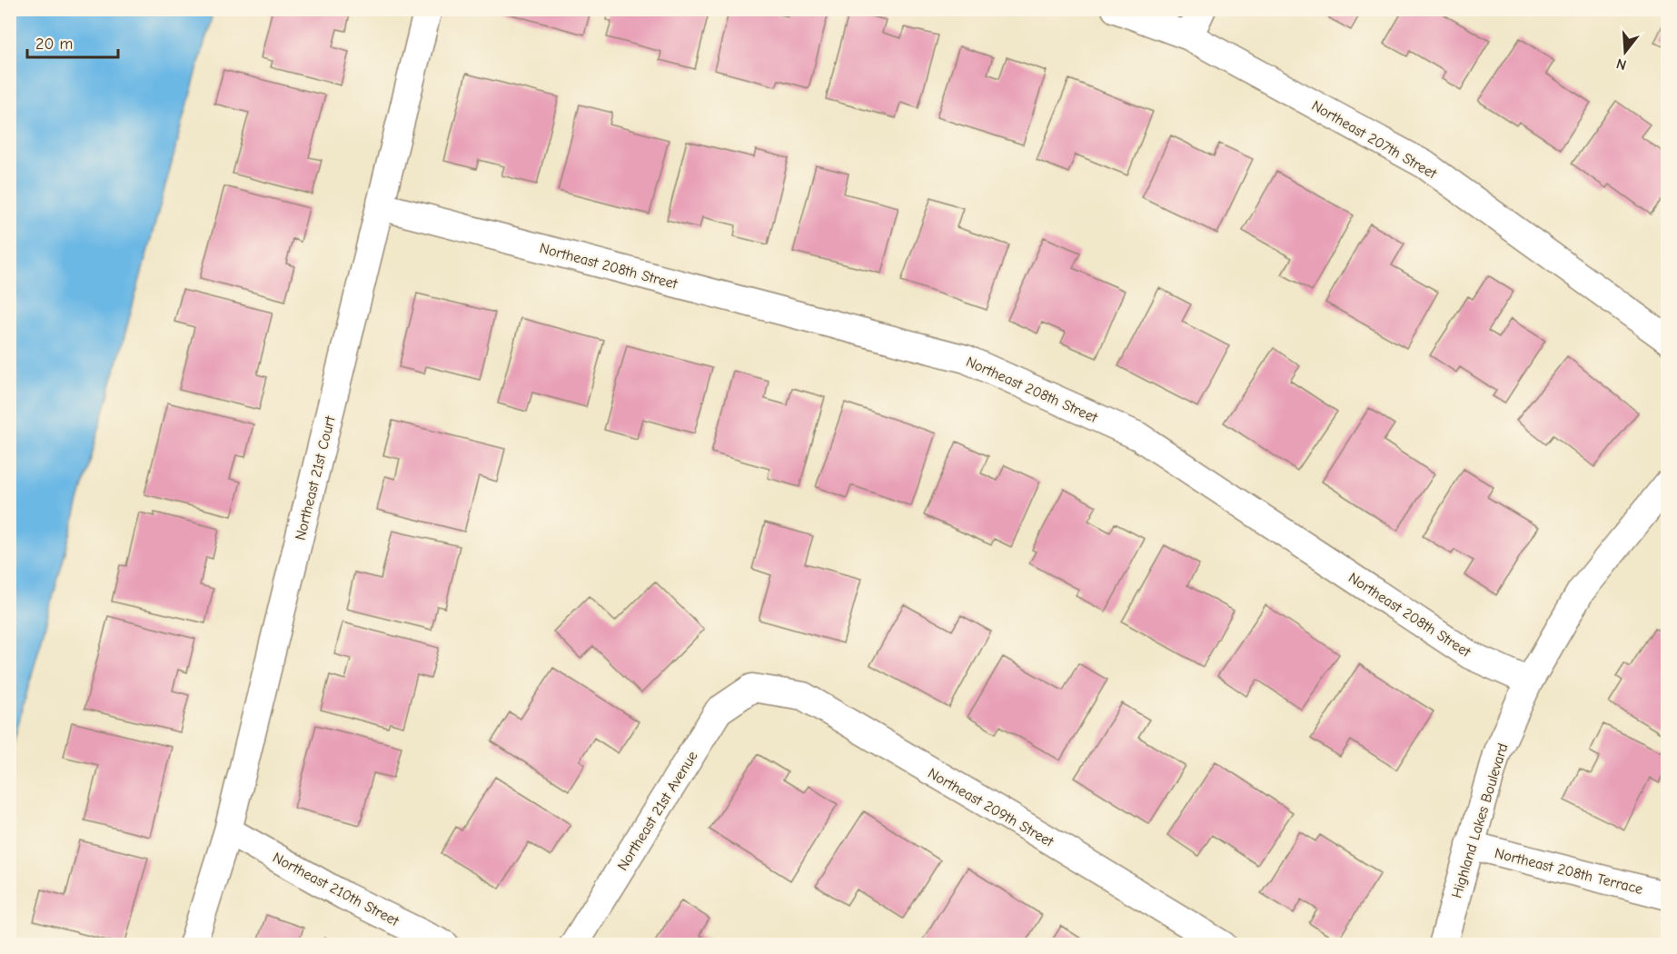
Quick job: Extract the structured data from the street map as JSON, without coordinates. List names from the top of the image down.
{
  "streets": {
    "street": [
      "Northeast 207th Street",
      "Northeast 208th Street",
      "Northeast 21st Court",
      "Northeast 209th Street",
      "Northeast 21st Avenue",
      "Highland Lakes Boulevard",
      "Northeast 208th Terrace",
      "Northeast 210th Street"
    ]
  },
  "crossings": [
    ["Northeast 208th Street", "Northeast 21st Court"],
    ["Northeast 208th Street", "Highland Lakes Boulevard"],
    ["Northeast 21st Court", "Northeast 210th Street"],
    ["Northeast 209th Street", "Northeast 21st Avenue"],
    ["Highland Lakes Boulevard", "Northeast 208th Terrace"]
  ],
  "scale_bar": "20 m",
  "north": "bottom"
}
